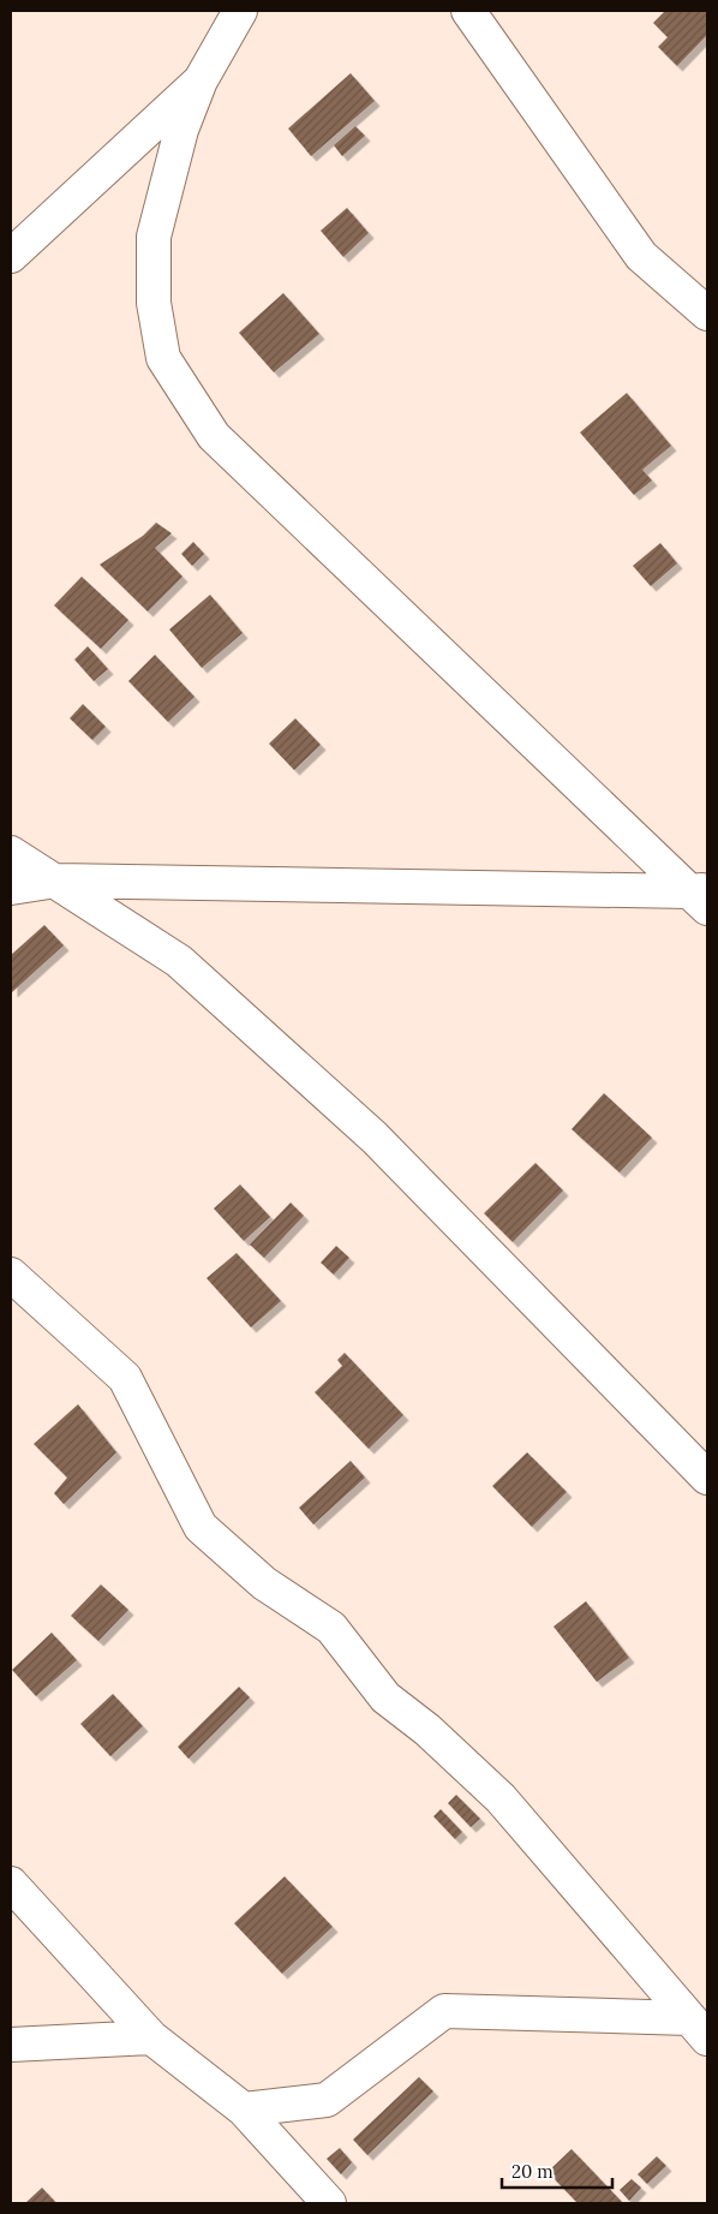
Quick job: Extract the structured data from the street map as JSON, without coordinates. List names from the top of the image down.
{
  "scale_bar": "20 m"
}
